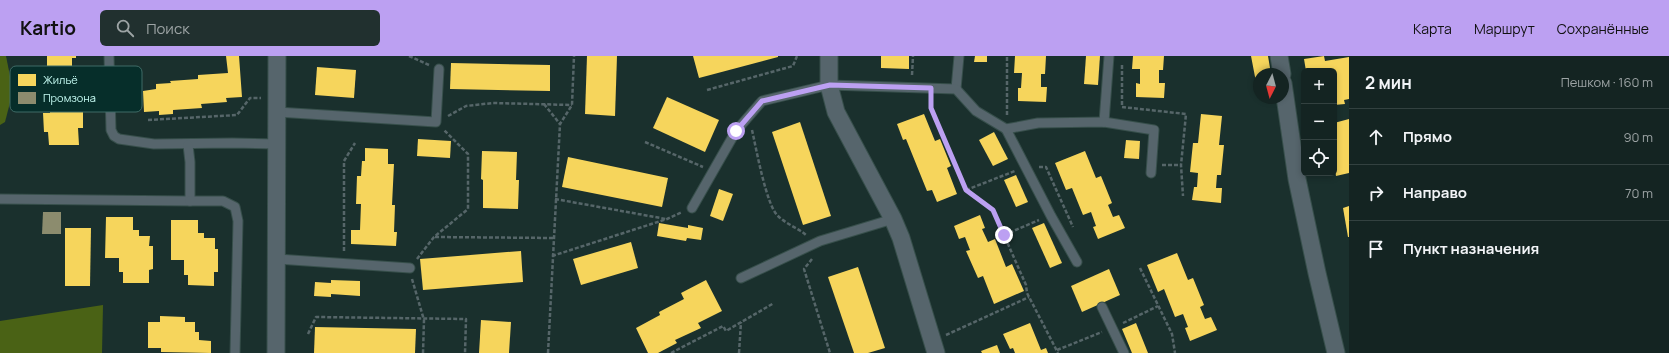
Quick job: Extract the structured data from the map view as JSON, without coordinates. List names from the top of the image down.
{
  "legend": ["Жильё", "Промзона"],
  "north": "bottom",
  "page": {
    "header": "Kartio",
    "search": "Поиск",
    "nav": ["Карта", "Маршрут", "Сохранённые"],
    "heading": ["2 мин", "Пешком · 160 m"],
    "map_buttons": ["+", "−"],
    "list": [
      ["Прямо", "90 m"],
      ["Направо", "70 m"],
      "Пункт назначения"
    ]
  }
}
